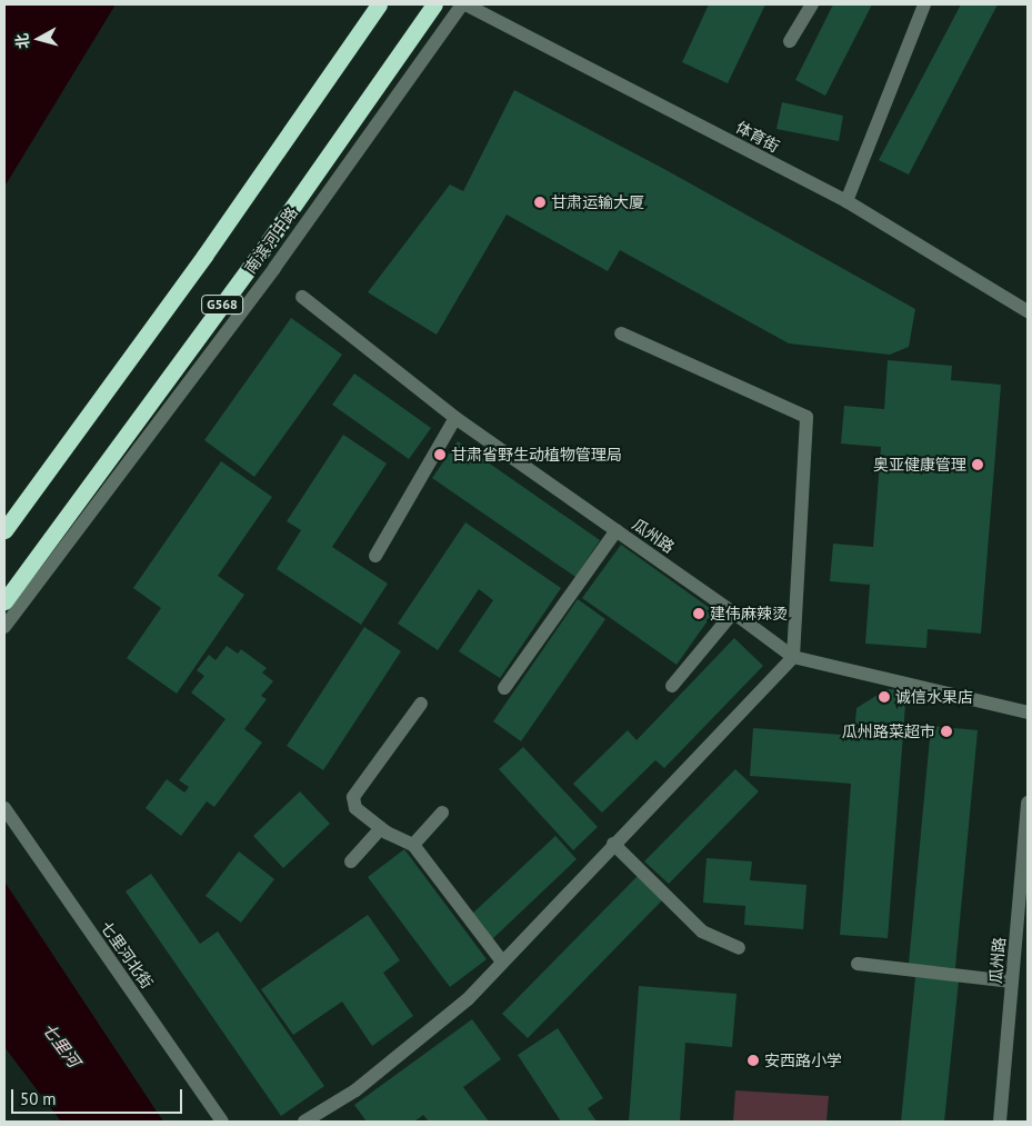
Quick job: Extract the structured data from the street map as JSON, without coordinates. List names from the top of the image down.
{
  "streets": {
    "highway": ["南滨河中路", "G568"],
    "street": ["体育街", "瓜州路", "七里河北街"]
  },
  "crossings": [
    ["体育街", "南滨河中路"]
  ],
  "water": ["七里河"],
  "places": [
    "甘肃运输大厦",
    "甘肃省野生动植物管理局",
    "奥亚健康管理",
    "建伟麻辣烫",
    "诚信水果店",
    "瓜州路菜超市",
    "安西路小学"
  ],
  "scale_bar": "50 m",
  "north": "left"
}
